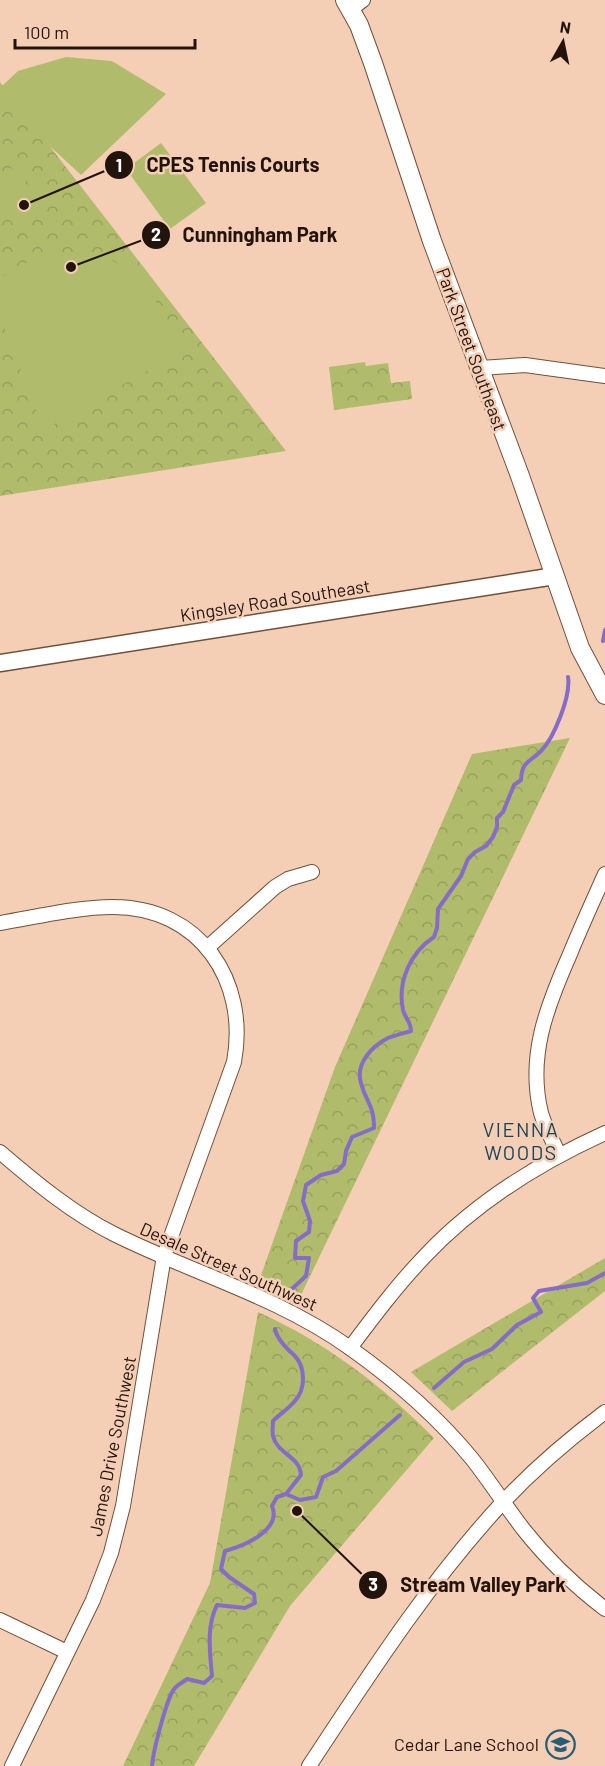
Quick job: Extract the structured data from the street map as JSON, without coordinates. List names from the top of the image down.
{
  "streets": {
    "main road": ["Park Street Southeast"],
    "street": ["Kingsley Road Southeast", "Desale Street Southwest", "James Drive Southwest"]
  },
  "crossings": [
    ["Park Street Southeast", "Kingsley Road Southeast"],
    ["Desale Street Southwest", "James Drive Southwest"]
  ],
  "districts": ["VIENNA WOODS"],
  "places": {
    "other": ["CPES Tennis Courts", "Cunningham Park", "Stream Valley Park"],
    "school or university": ["Cedar Lane School"]
  },
  "scale_bar": "100 m",
  "north": "top"
}
